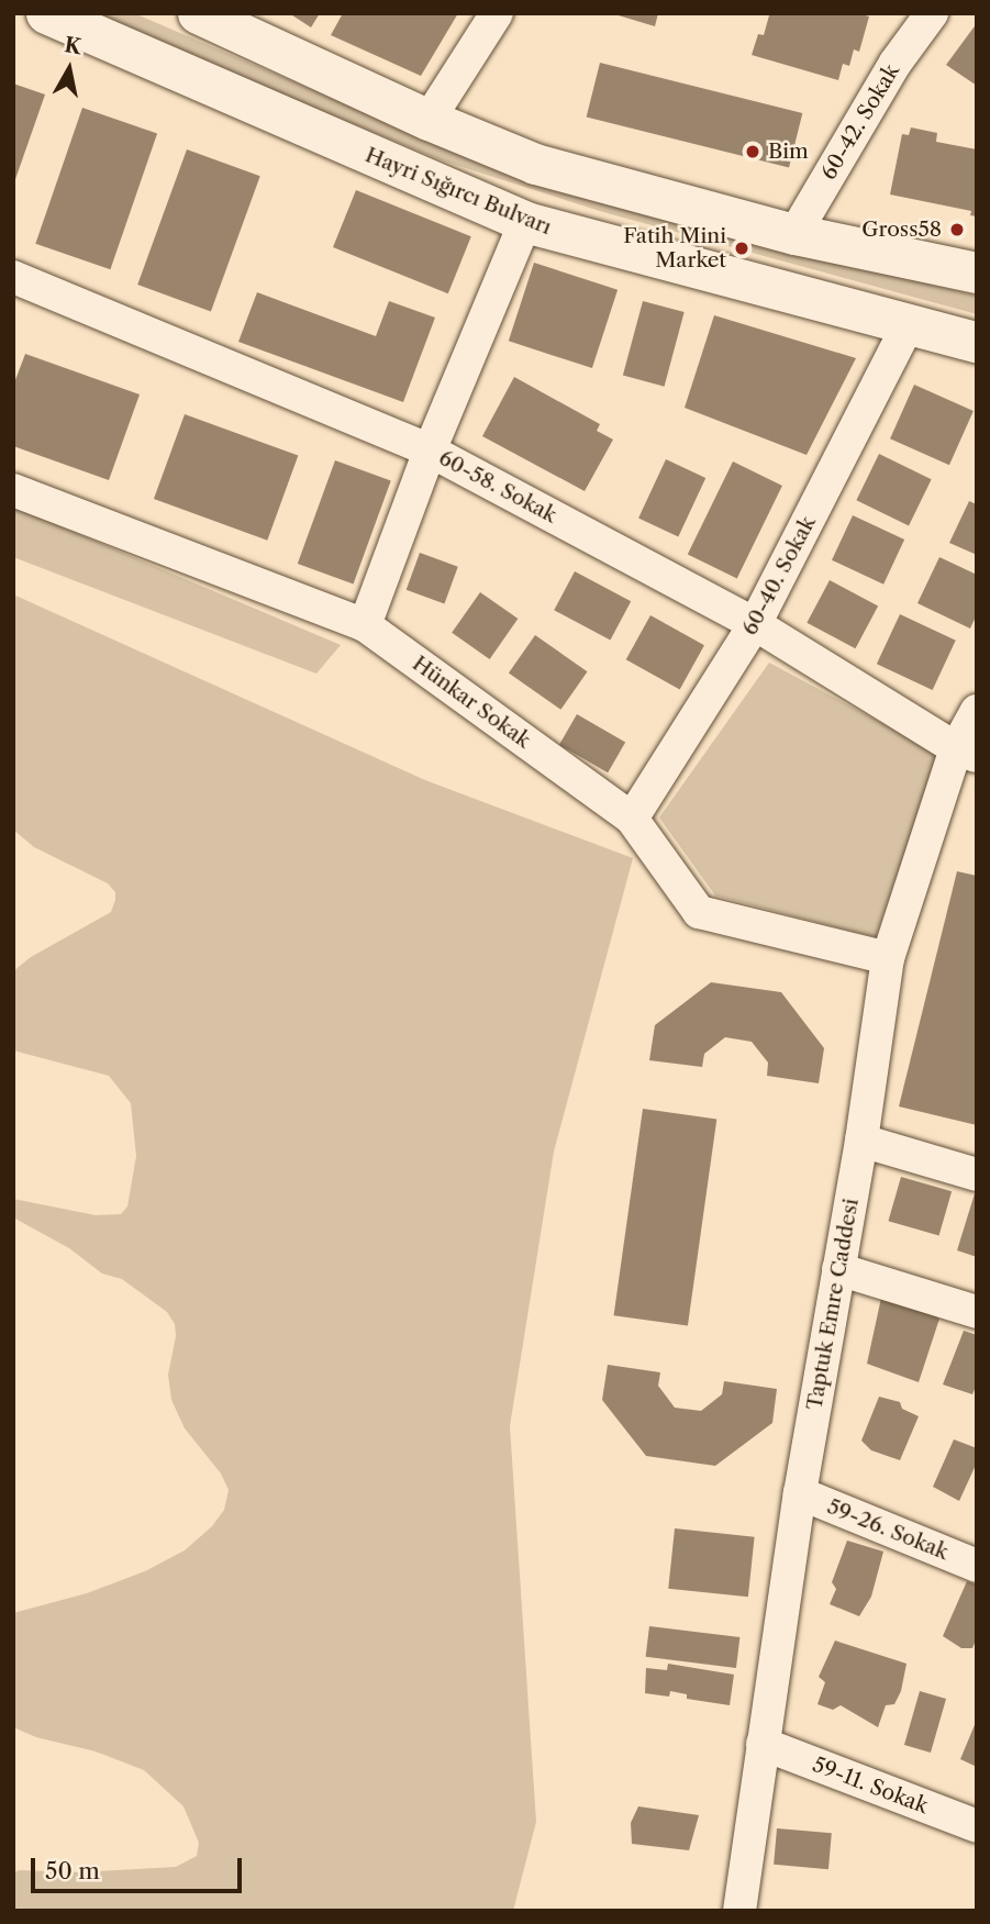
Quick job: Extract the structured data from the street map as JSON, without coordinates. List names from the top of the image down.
{
  "streets": {
    "street": [
      "60-42. Sokak",
      "Hayri Sığırcı Bulvarı",
      "60-58. Sokak",
      "60-40. Sokak",
      "Hünkar Sokak",
      "Taptuk Emre Caddesi",
      "59-26. Sokak",
      "59-11. Sokak"
    ]
  },
  "crossings": [
    ["Hayri Sığırcı Bulvarı", "60-40. Sokak"],
    ["60-58. Sokak", "60-40. Sokak"],
    ["60-58. Sokak", "Taptuk Emre Caddesi"],
    ["60-40. Sokak", "Hünkar Sokak"],
    ["Hünkar Sokak", "Taptuk Emre Caddesi"],
    ["Taptuk Emre Caddesi", "59-26. Sokak"],
    ["Taptuk Emre Caddesi", "59-11. Sokak"]
  ],
  "places": ["Bim", "Gross58", "Fatih Mini Market"],
  "scale_bar": "50 m",
  "north": "top"
}
